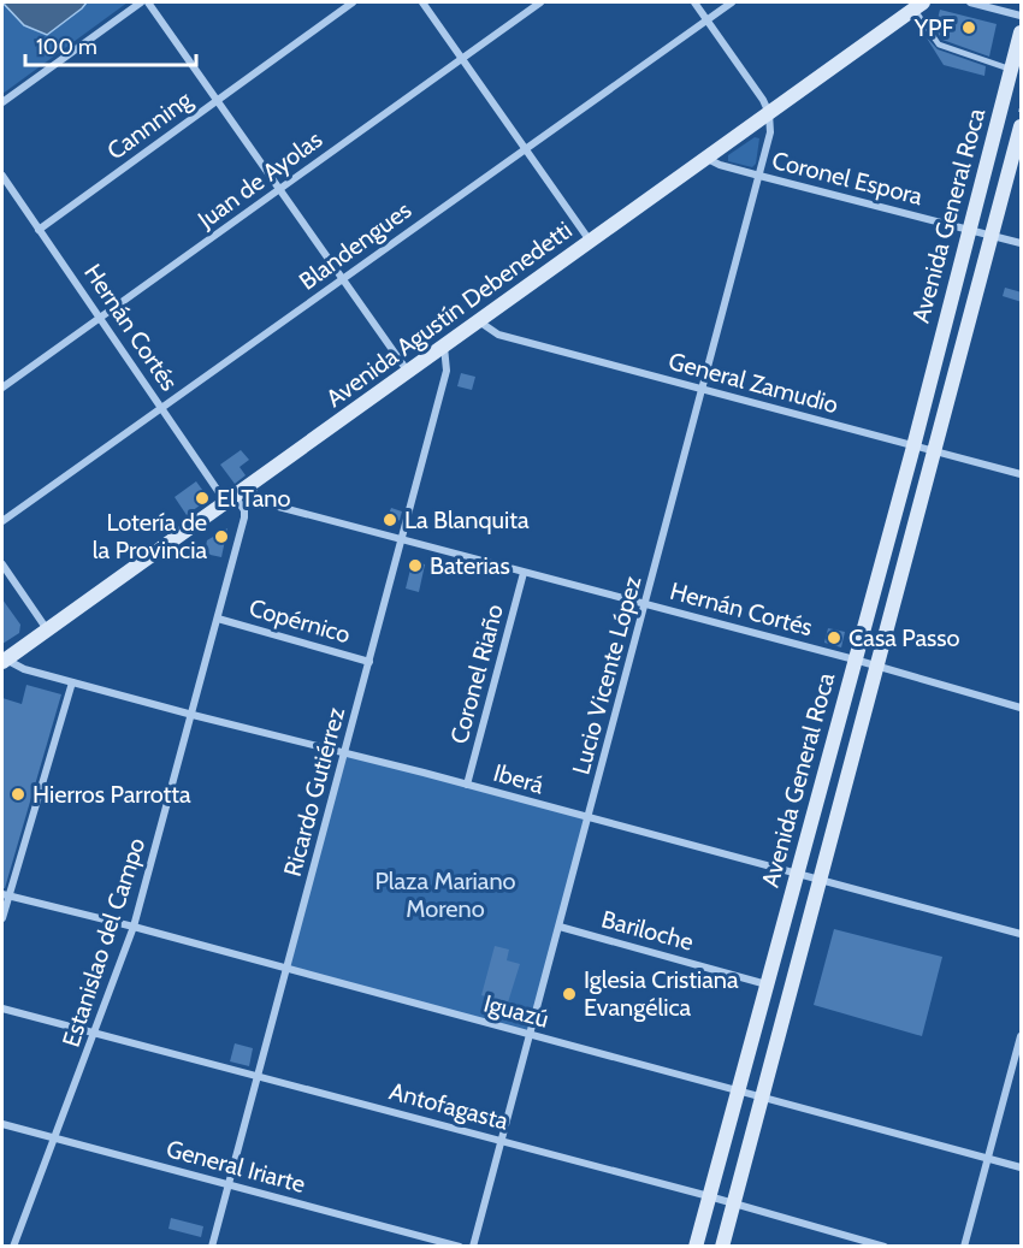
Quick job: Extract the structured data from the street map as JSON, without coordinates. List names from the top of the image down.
{
  "streets": {
    "main road": ["Avenida General Roca", "Avenida Agustín Debenedetti"],
    "street": [
      "Cannning",
      "Coronel Espora",
      "Juan de Ayolas",
      "Blandengues",
      "Hernán Cortés",
      "General Zamudio",
      "Copérnico",
      "Coronel Riaño",
      "Lucio Vicente López",
      "Iberá",
      "Ricardo Gutiérrez",
      "Bariloche",
      "Estanislao del Campo",
      "Iguazú",
      "Antofagasta",
      "General Iriarte"
    ]
  },
  "crossings": [
    ["Cannning", "Hernán Cortés"],
    ["Coronel Espora", "Avenida General Roca"],
    ["Coronel Espora", "Avenida Agustín Debenedetti"],
    ["Coronel Espora", "Lucio Vicente López"],
    ["Juan de Ayolas", "Hernán Cortés"],
    ["Avenida General Roca", "Hernán Cortés"],
    ["Avenida General Roca", "General Zamudio"],
    ["Avenida General Roca", "Iberá"],
    ["Avenida General Roca", "Bariloche"],
    ["Avenida General Roca", "Iguazú"],
    ["Avenida General Roca", "Antofagasta"],
    ["Blandengues", "Hernán Cortés"],
    ["Avenida Agustín Debenedetti", "Hernán Cortés"],
    ["Avenida Agustín Debenedetti", "General Zamudio"],
    ["Avenida Agustín Debenedetti", "Lucio Vicente López"],
    ["Avenida Agustín Debenedetti", "Iberá"],
    ["Avenida Agustín Debenedetti", "Ricardo Gutiérrez"],
    ["Hernán Cortés", "Coronel Riaño"],
    ["Hernán Cortés", "Lucio Vicente López"],
    ["Hernán Cortés", "Ricardo Gutiérrez"],
    ["Hernán Cortés", "Estanislao del Campo"],
    ["General Zamudio", "Lucio Vicente López"],
    ["Copérnico", "Ricardo Gutiérrez"],
    ["Copérnico", "Estanislao del Campo"],
    ["Coronel Riaño", "Iberá"],
    ["Lucio Vicente López", "Iberá"],
    ["Lucio Vicente López", "Bariloche"],
    ["Lucio Vicente López", "Iguazú"],
    ["Lucio Vicente López", "Antofagasta"],
    ["Iberá", "Ricardo Gutiérrez"],
    ["Iberá", "Estanislao del Campo"],
    ["Ricardo Gutiérrez", "Iguazú"],
    ["Ricardo Gutiérrez", "Antofagasta"],
    ["Ricardo Gutiérrez", "General Iriarte"],
    ["Estanislao del Campo", "Iguazú"],
    ["Estanislao del Campo", "Antofagasta"],
    ["Estanislao del Campo", "General Iriarte"]
  ],
  "parks": ["Plaza Mariano Moreno"],
  "places": [
    "YPF",
    "El Tano",
    "La Blanquita",
    "Lotería de la Provincia",
    "Baterias",
    "Casa Passo",
    "Hierros Parrotta",
    "Iglesia Cristiana Evangélica"
  ],
  "scale_bar": "100 m"
}
